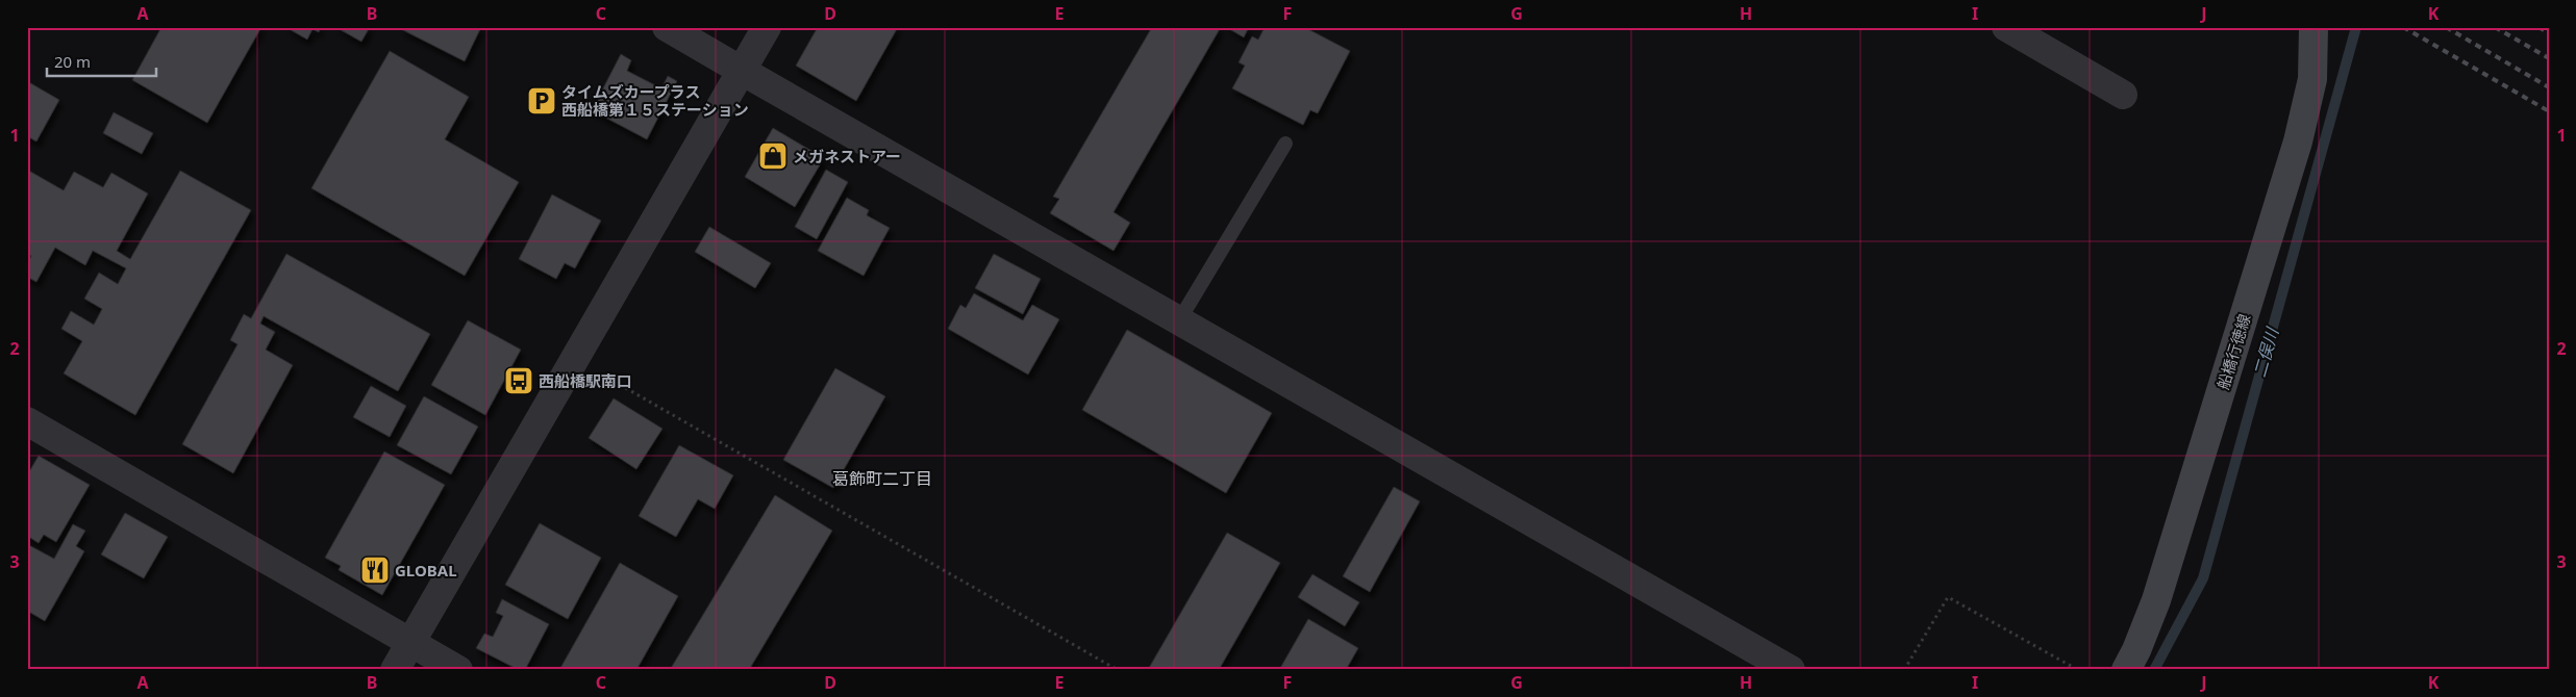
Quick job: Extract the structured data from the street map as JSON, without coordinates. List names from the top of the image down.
{
  "streets": {
    "main road": ["船橋行徳線"]
  },
  "districts": ["葛飾町二丁目"],
  "water": ["二俣川"],
  "places": {
    "parking": ["タイムズカープラス 西船橋第１５ステーション"],
    "shop": ["メガネストアー"],
    "bus stop": ["西船橋駅南口"],
    "restaurant": ["GLOBAL"]
  },
  "scale_bar": "20 m",
  "grid": {
    "columns": [
      "A",
      "B",
      "C",
      "D",
      "E",
      "F",
      "G",
      "H",
      "I",
      "J",
      "K"
    ],
    "rows": ["1", "2", "3"]
  }
}
